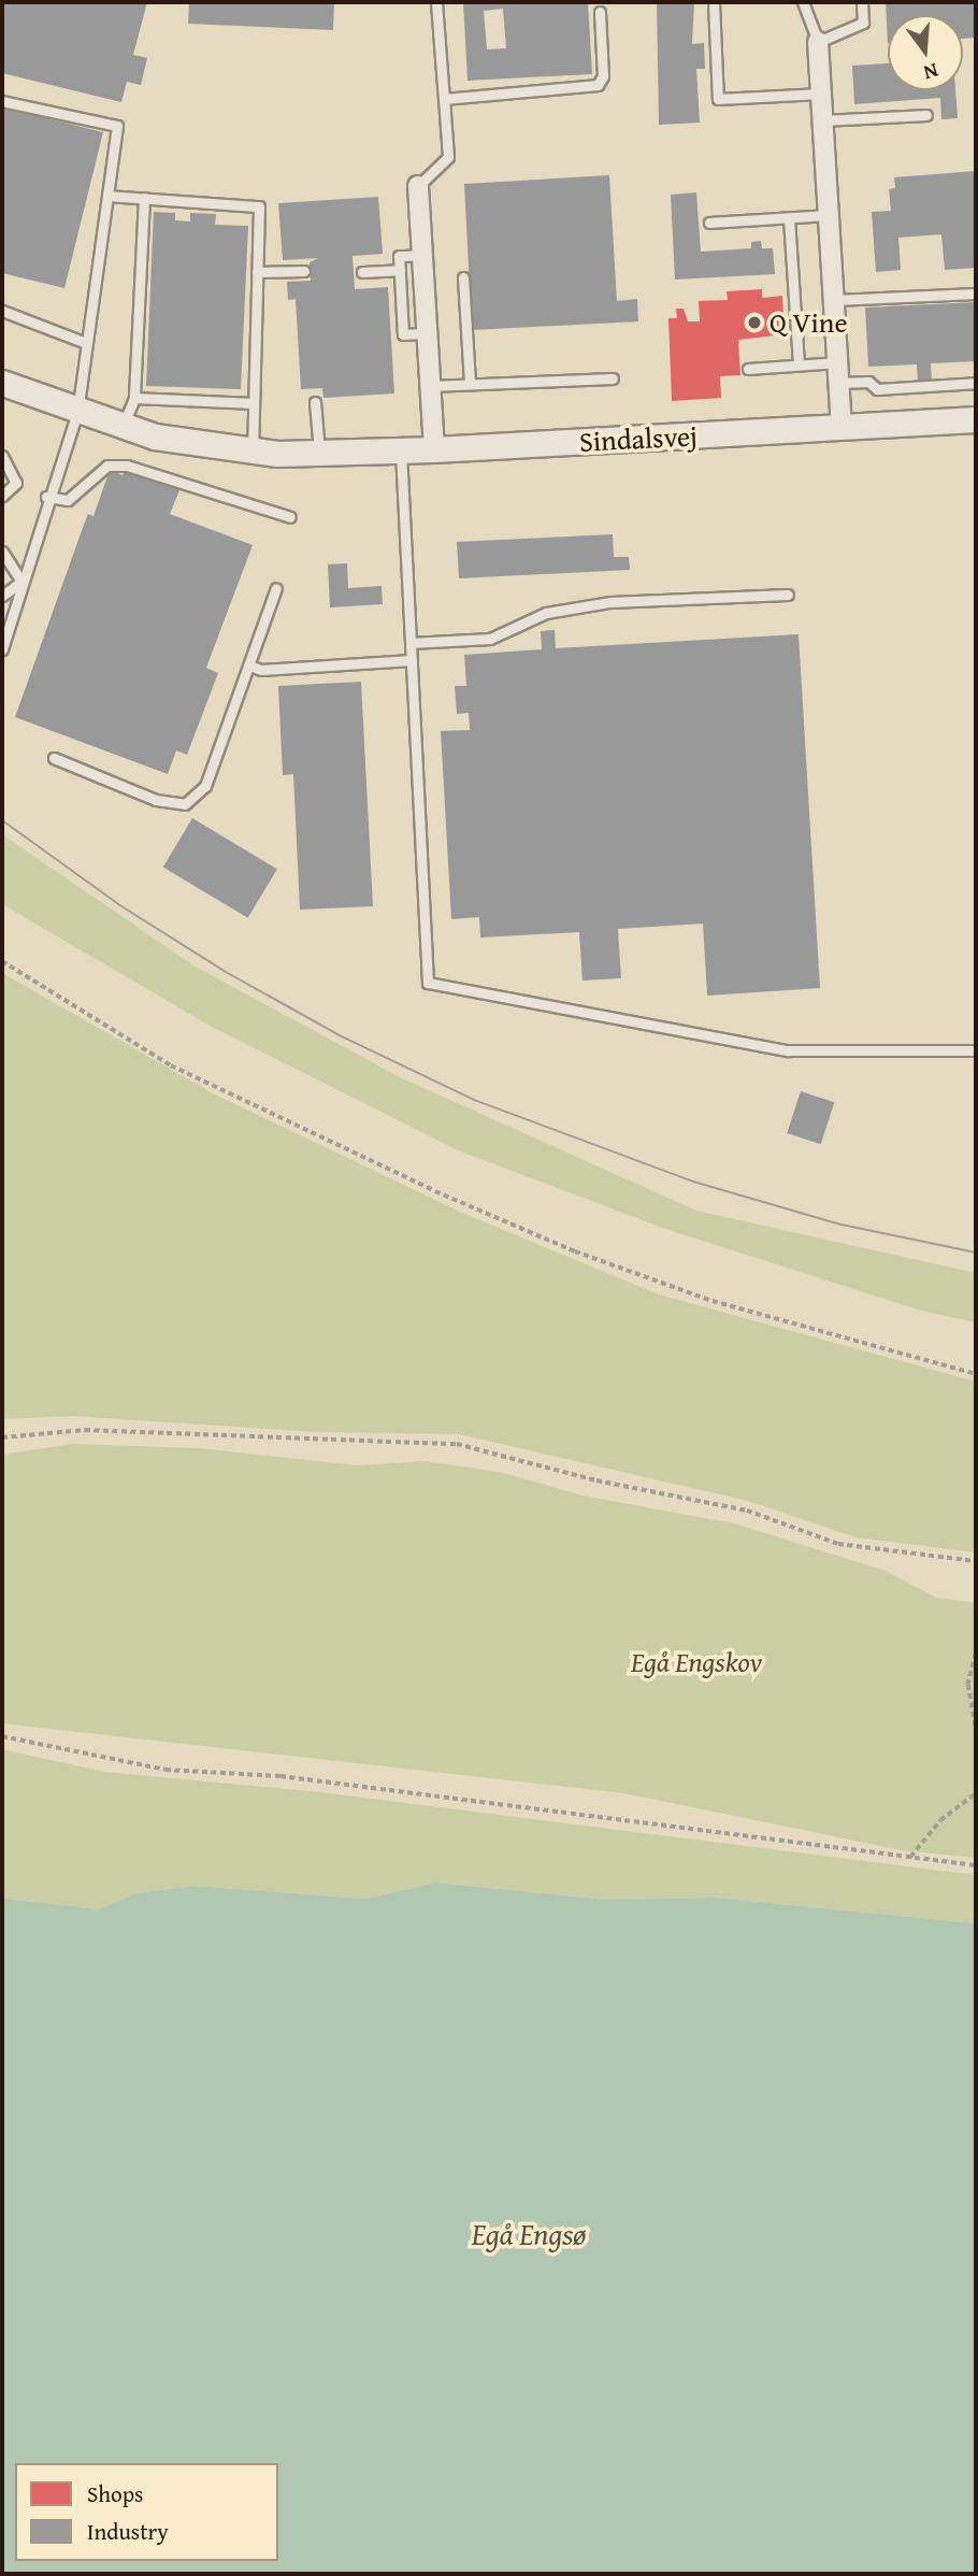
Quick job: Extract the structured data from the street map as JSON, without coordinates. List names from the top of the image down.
{
  "streets": {
    "street": ["Sindalsvej"]
  },
  "water": ["Egå Engsø"],
  "parks": ["Egå Engskov"],
  "places": ["Q Vine"],
  "legend": ["Shops", "Industry"],
  "north": "bottom"
}
